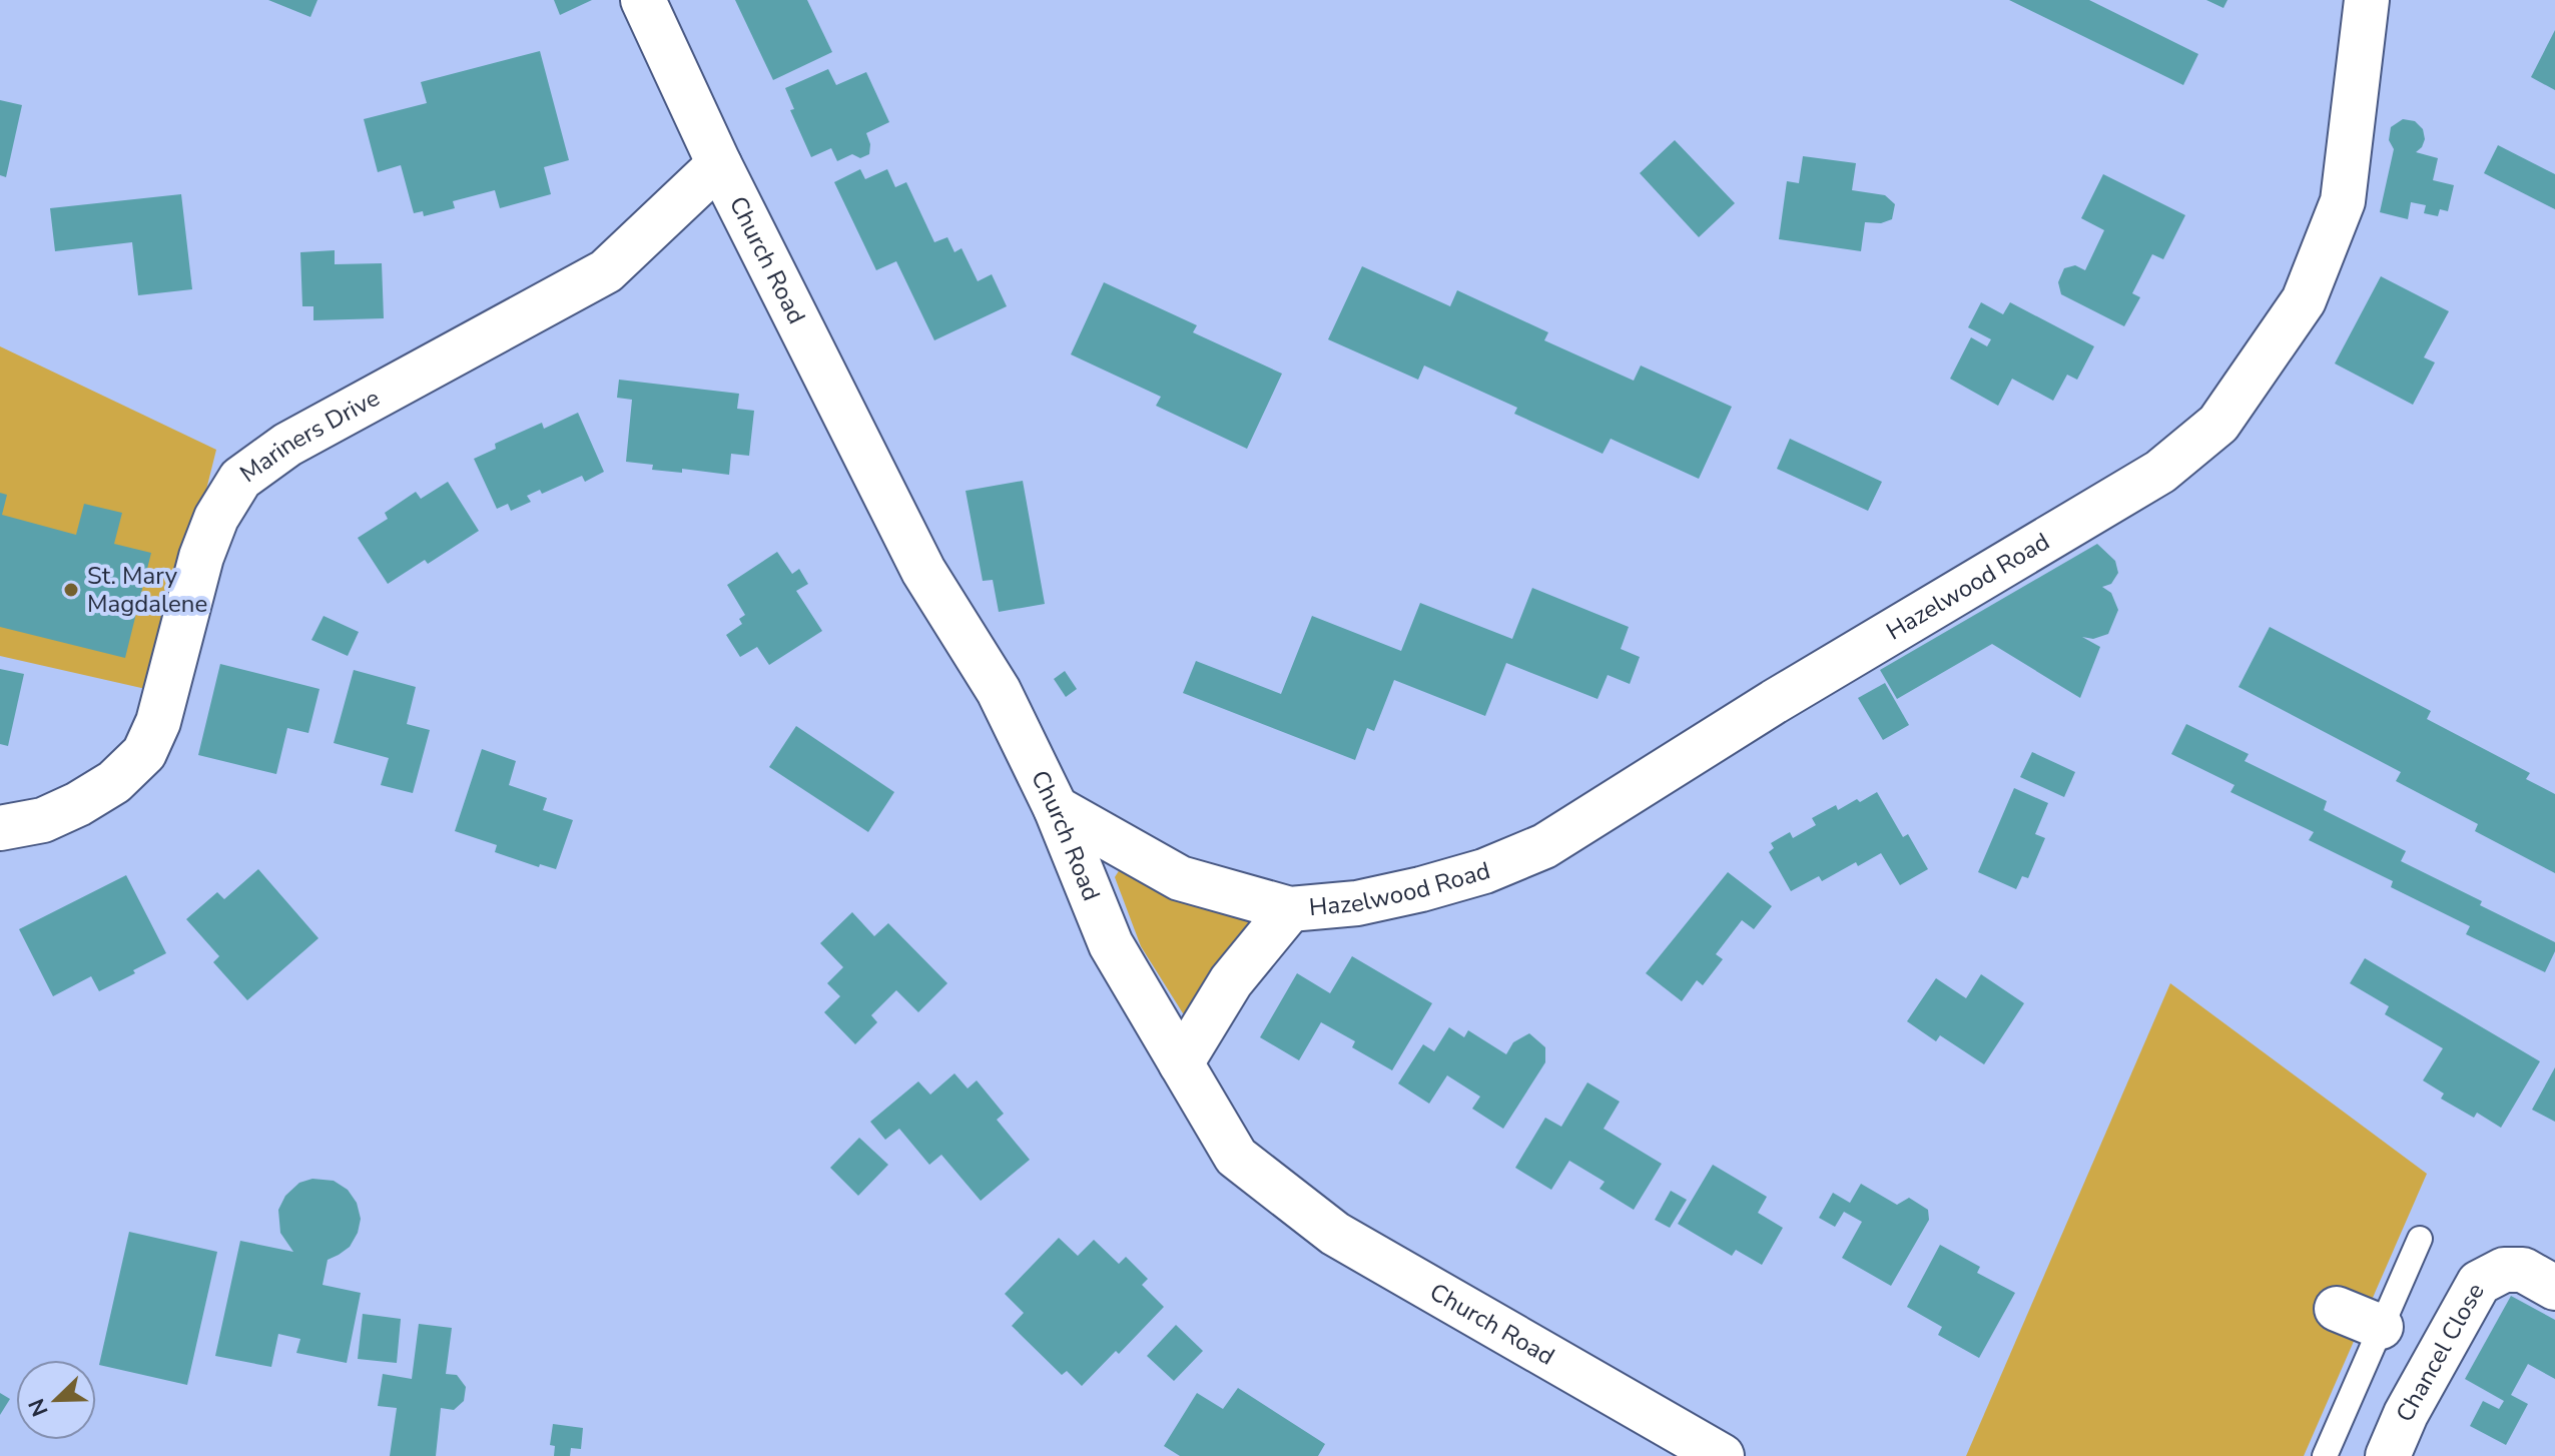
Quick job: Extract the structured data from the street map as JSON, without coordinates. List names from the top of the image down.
{
  "streets": {
    "street": [
      "Church Road",
      "Mariners Drive",
      "Hazelwood Road",
      "Chancel Close"
    ]
  },
  "crossings": [
    ["Church Road", "Mariners Drive"],
    ["Church Road", "Hazelwood Road"]
  ],
  "places": ["St. Mary Magdalene"],
  "north": "bottom left"
}
